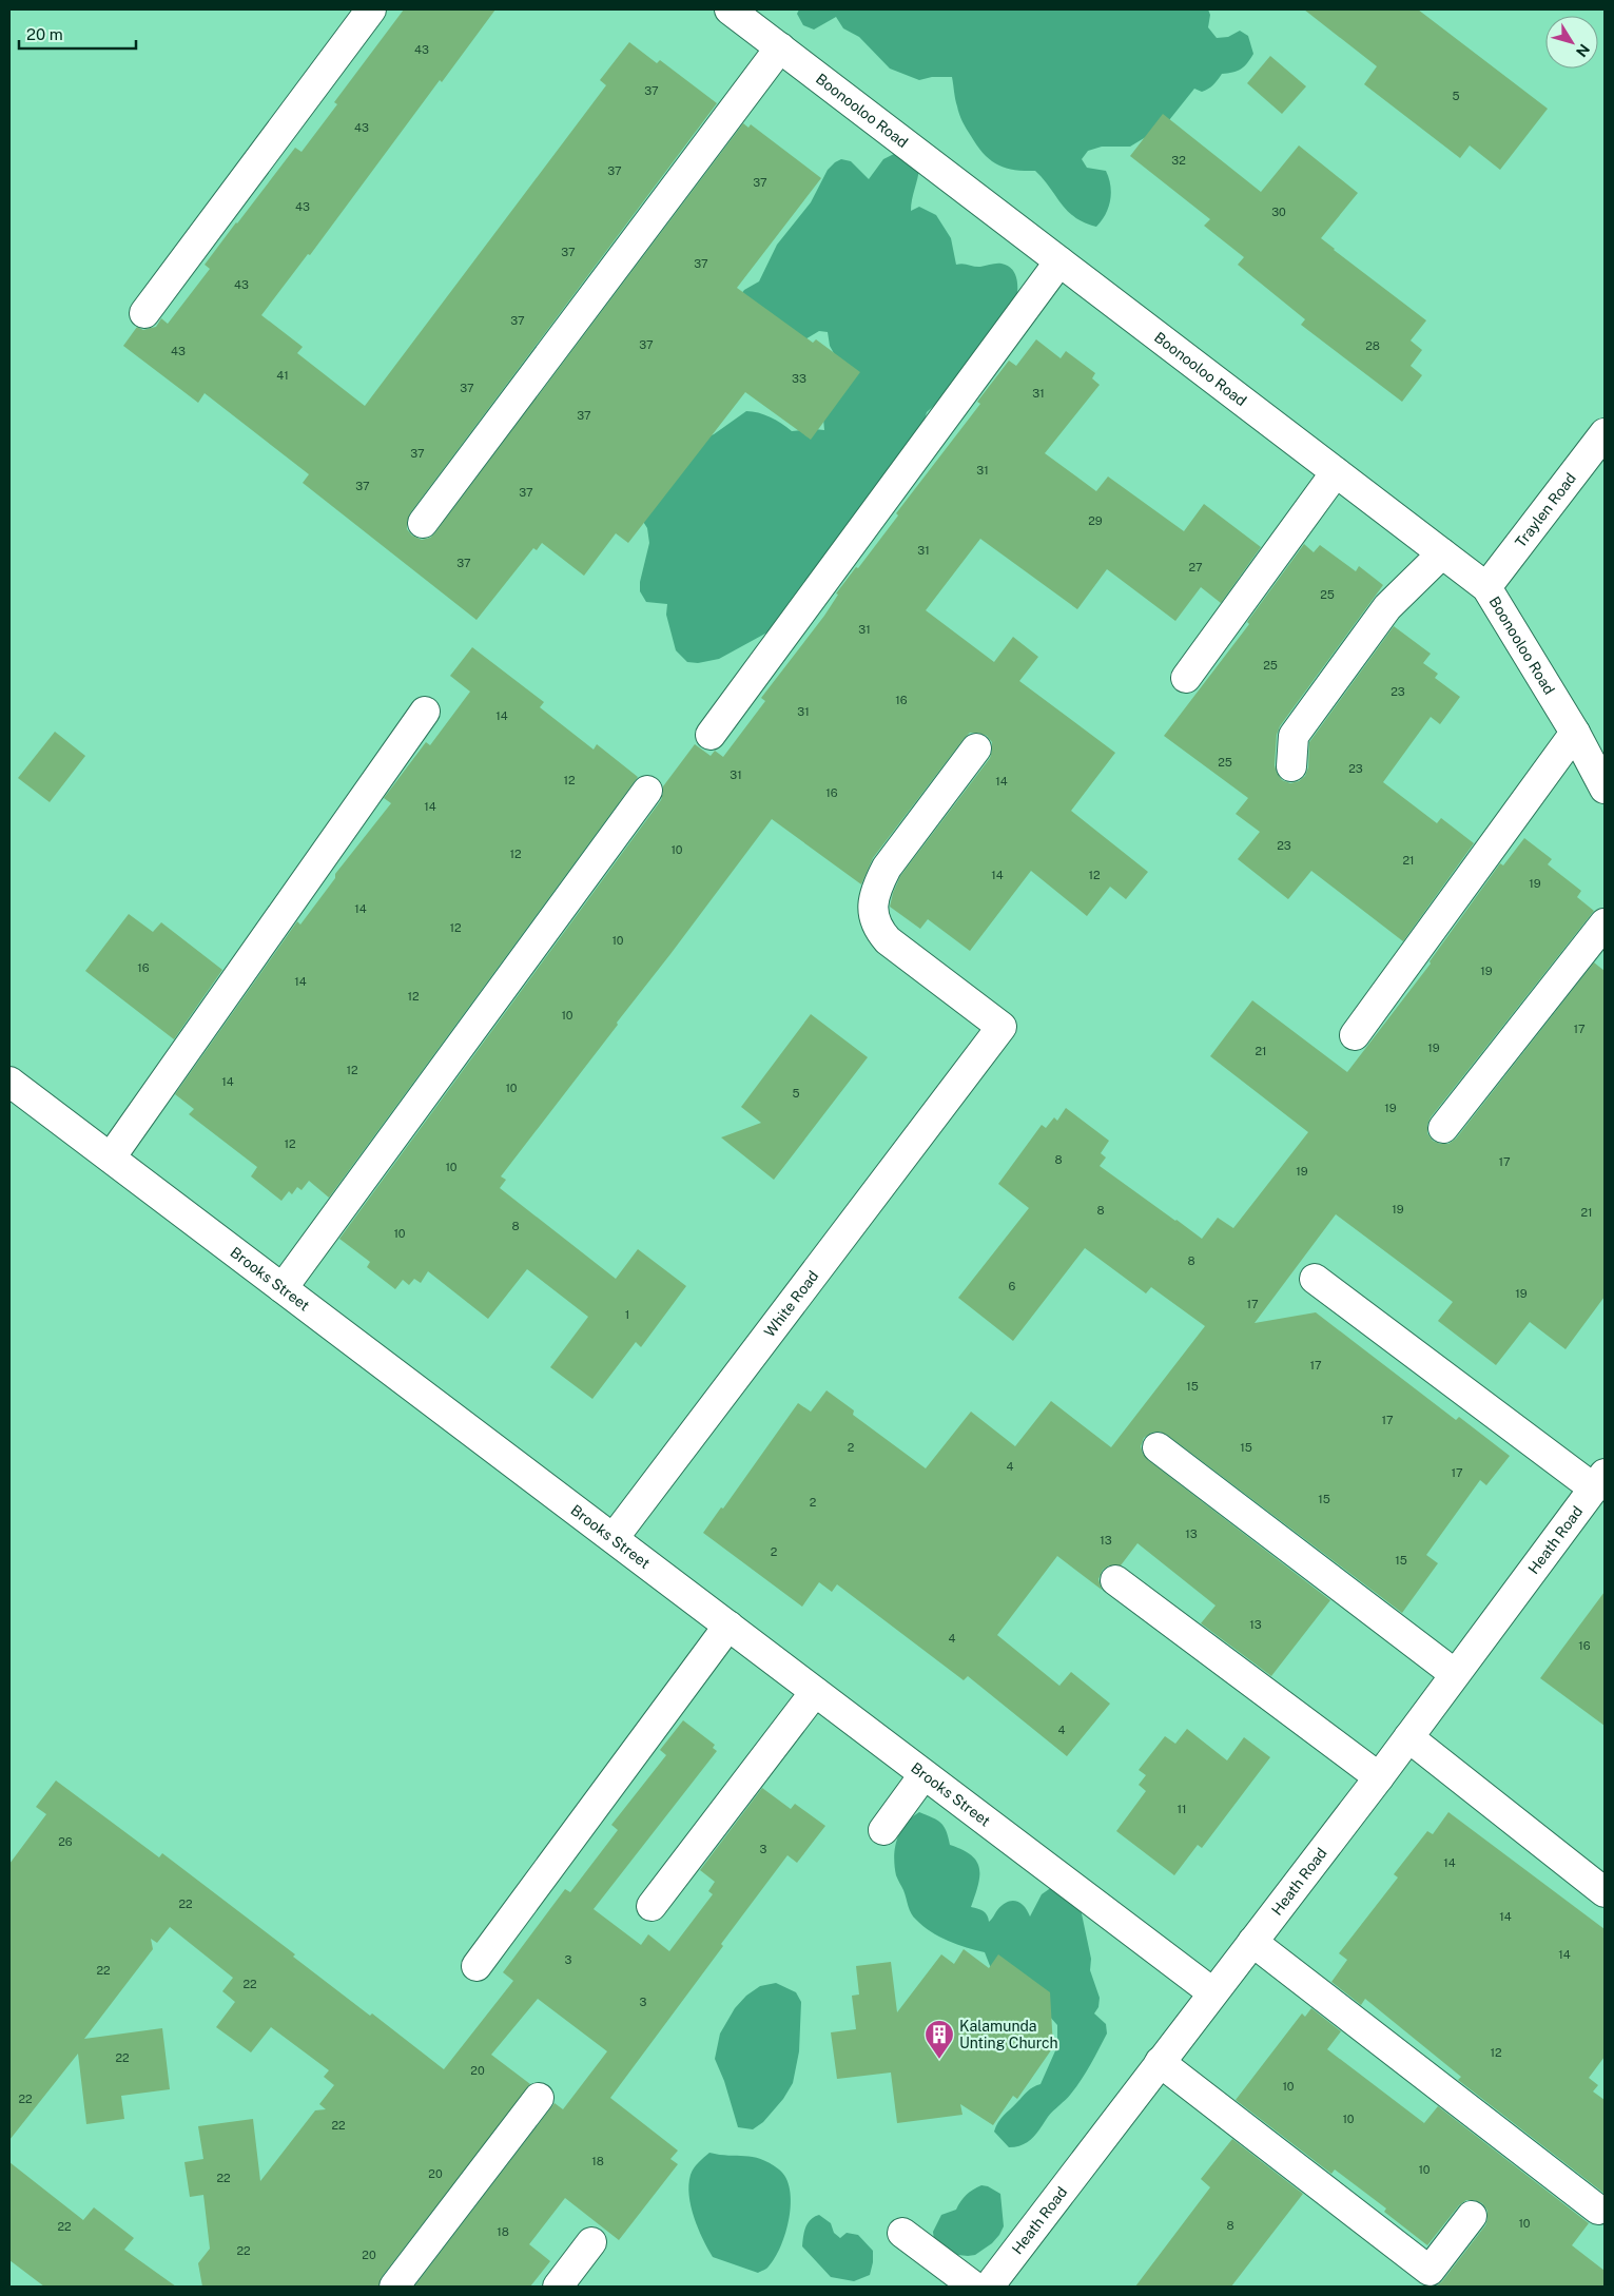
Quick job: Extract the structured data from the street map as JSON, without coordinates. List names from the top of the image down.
{
  "streets": {
    "street": [
      "Boonooloo Road",
      "Traylen Road",
      "Brooks Street",
      "White Road",
      "Heath Road"
    ]
  },
  "crossings": [
    ["Boonooloo Road", "Traylen Road"],
    ["Brooks Street", "White Road"],
    ["Brooks Street", "Heath Road"]
  ],
  "places": {
    "building": ["Kalamunda Unting Church"]
  },
  "house_numbers": [
    "43",
    "37",
    "5",
    "43",
    "32",
    "37",
    "37",
    "43",
    "30",
    "37",
    "37",
    "43",
    "37",
    "37",
    "28",
    "43",
    "41",
    "33",
    "37",
    "31",
    "37",
    "37",
    "31",
    "37",
    "37",
    "29",
    "31",
    "37",
    "27",
    "25",
    "31",
    "25",
    "23",
    "16",
    "31",
    "14",
    "25",
    "23",
    "31",
    "12",
    "14",
    "16",
    "14",
    "23",
    "10",
    "12",
    "21",
    "14",
    "12",
    "19",
    "14",
    "12",
    "10",
    "16",
    "19",
    "14",
    "12",
    "10",
    "17",
    "19",
    "21",
    "12",
    "14",
    "10",
    "5",
    "19",
    "12",
    "8",
    "17",
    "10",
    "19",
    "19",
    "8",
    "21",
    "8",
    "10",
    "8",
    "6",
    "19",
    "17",
    "1",
    "17",
    "15",
    "17",
    "2",
    "15",
    "4",
    "17",
    "15",
    "2",
    "13",
    "13",
    "2",
    "15",
    "13",
    "4",
    "16",
    "4",
    "11",
    "26",
    "3",
    "14",
    "22",
    "14",
    "14",
    "3",
    "22",
    "22",
    "3",
    "12",
    "22",
    "20",
    "10",
    "22",
    "10",
    "22",
    "18",
    "10",
    "20",
    "22",
    "10",
    "8",
    "22",
    "18",
    "22",
    "20"
  ],
  "scale_bar": "20 m",
  "north": "bottom right"
}
